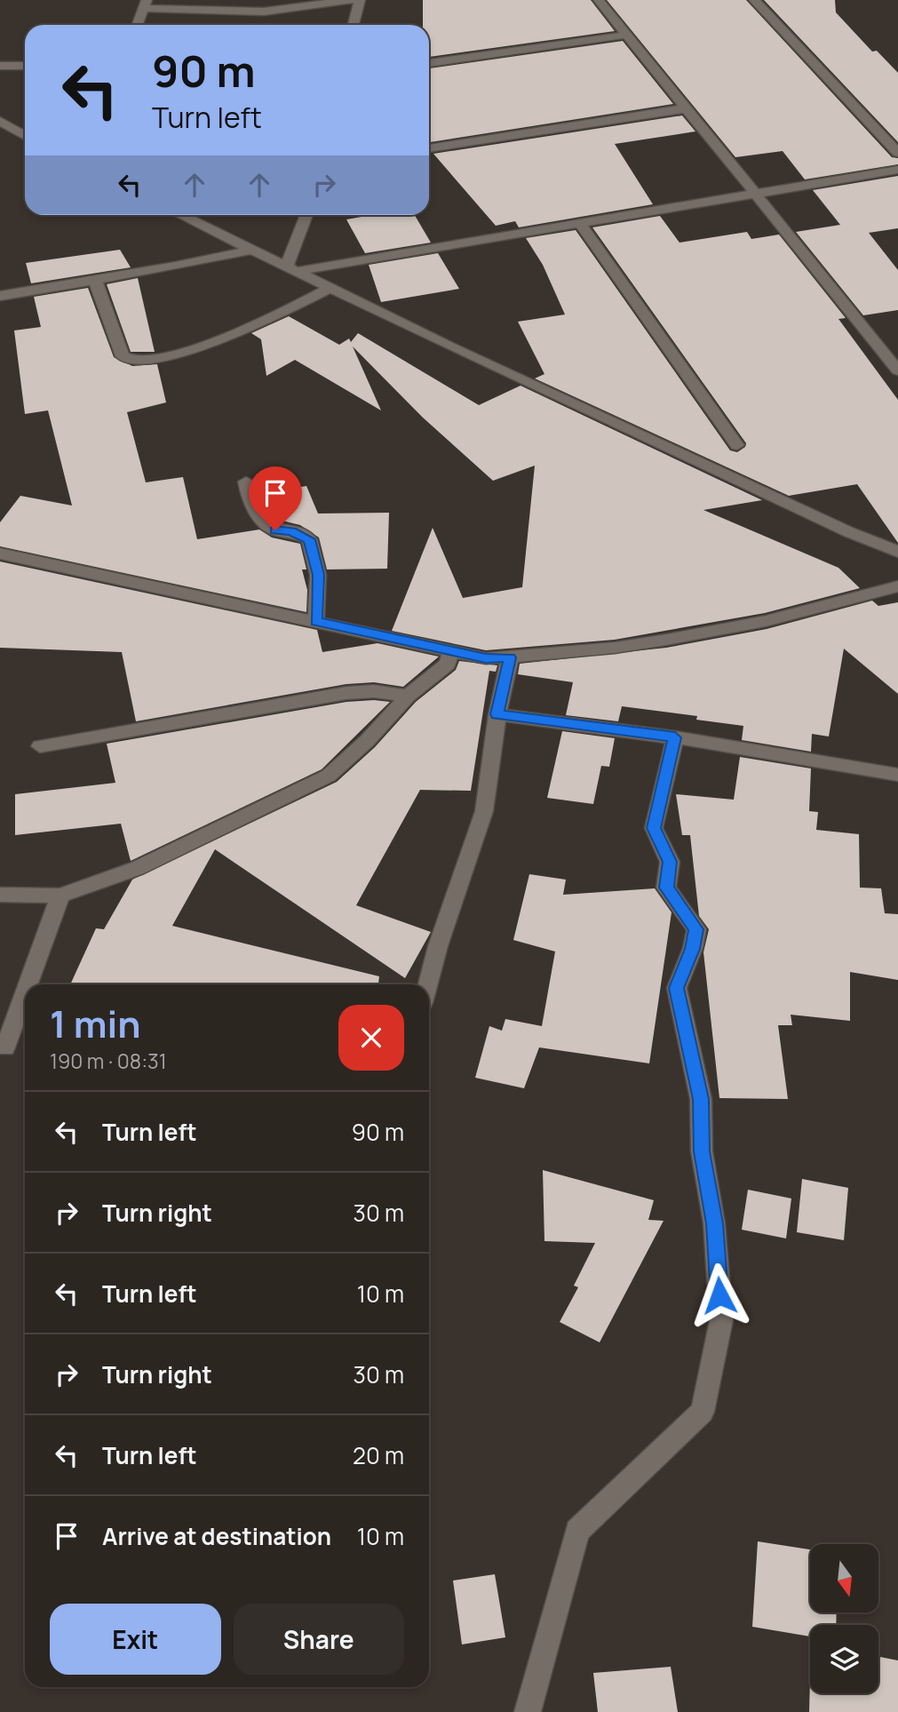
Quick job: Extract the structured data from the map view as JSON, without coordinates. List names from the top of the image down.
{
  "north": "bottom",
  "page": {
    "turn": ["90 m", "Turn left"],
    "heading": ["1 min", "190 m · 08:31"],
    "list": [
      {
        "name": "Turn left",
        "value": "90 m"
      },
      {
        "name": "Turn right",
        "value": "30 m"
      },
      {
        "name": "Turn left",
        "value": "10 m"
      },
      {
        "name": "Turn right",
        "value": "30 m"
      },
      {
        "name": "Turn left",
        "value": "20 m"
      },
      {
        "name": "Arrive at destination",
        "value": "10 m"
      }
    ],
    "buttons": ["Exit", "Share"]
  }
}
